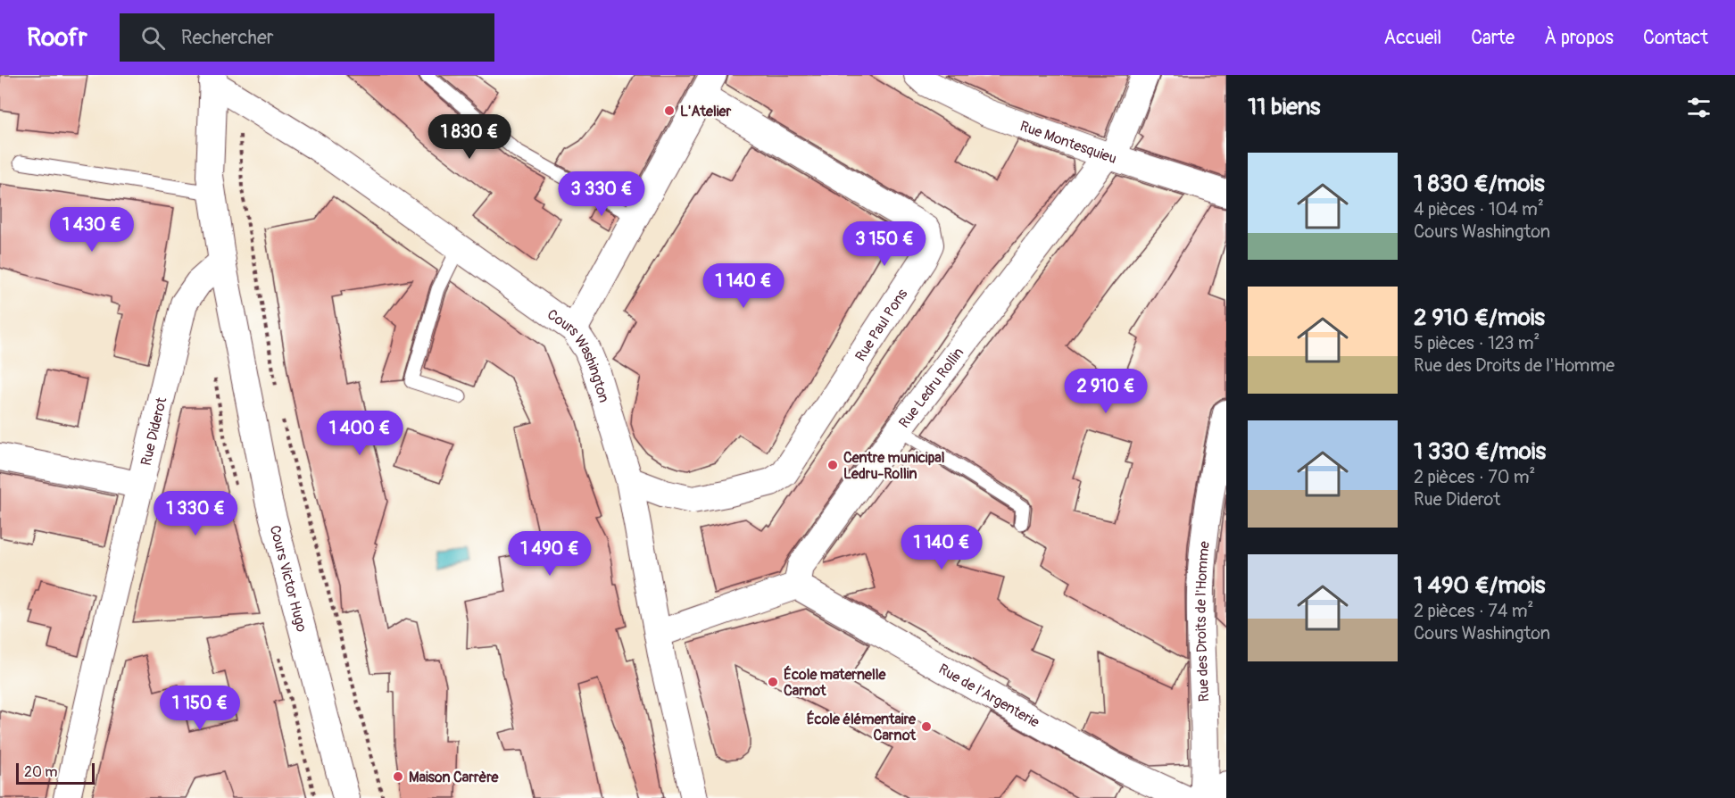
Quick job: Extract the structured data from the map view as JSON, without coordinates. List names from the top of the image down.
{
  "streets": {
    "street": [
      "Rue Montesquieu",
      "Rue Paul Pons",
      "Cours Washington",
      "Rue Ledru Rollin",
      "Rue Diderot",
      "Cours Victor Hugo",
      "Rue des Droits de l'Homme",
      "Rue de l'Argenterie"
    ]
  },
  "crossings": [
    ["Rue Montesquieu", "Rue Ledru Rollin"],
    ["Rue Paul Pons", "Cours Washington"],
    ["Rue Ledru Rollin", "Rue de l'Argenterie"],
    ["Rue Diderot", "Cours Victor Hugo"]
  ],
  "places": [
    "L'Atelier",
    "Centre municipal Ledru-Rollin",
    "École maternelle Carnot",
    "École élémentaire Carnot",
    "Maison Carrère"
  ],
  "scale_bar": "20 m",
  "page": {
    "header": "Roofr",
    "search": "Rechercher",
    "nav": [
      "Accueil",
      "Carte",
      "À propos",
      "Contact"
    ],
    "heading": "11 biens",
    "price": [
      "1 830 €",
      "3 330 €",
      "1 430 €",
      "3 150 €",
      "1 140 €",
      "2 910 €",
      "1 400 €",
      "1 330 €",
      "1 140 €",
      "1 490 €",
      "1 150 €"
    ],
    "list": [
      {
        "name": "1 830 €/mois",
        "note": "4 pièces · 104 m² · Cours Washington"
      },
      {
        "name": "2 910 €/mois",
        "note": "5 pièces · 123 m² · Rue des Droits de l'Homme"
      },
      {
        "name": "1 330 €/mois",
        "note": "2 pièces · 70 m² · Rue Diderot"
      },
      {
        "name": "1 490 €/mois",
        "note": "2 pièces · 74 m² · Cours Washington"
      }
    ],
    "scale": "20 m"
  }
}
